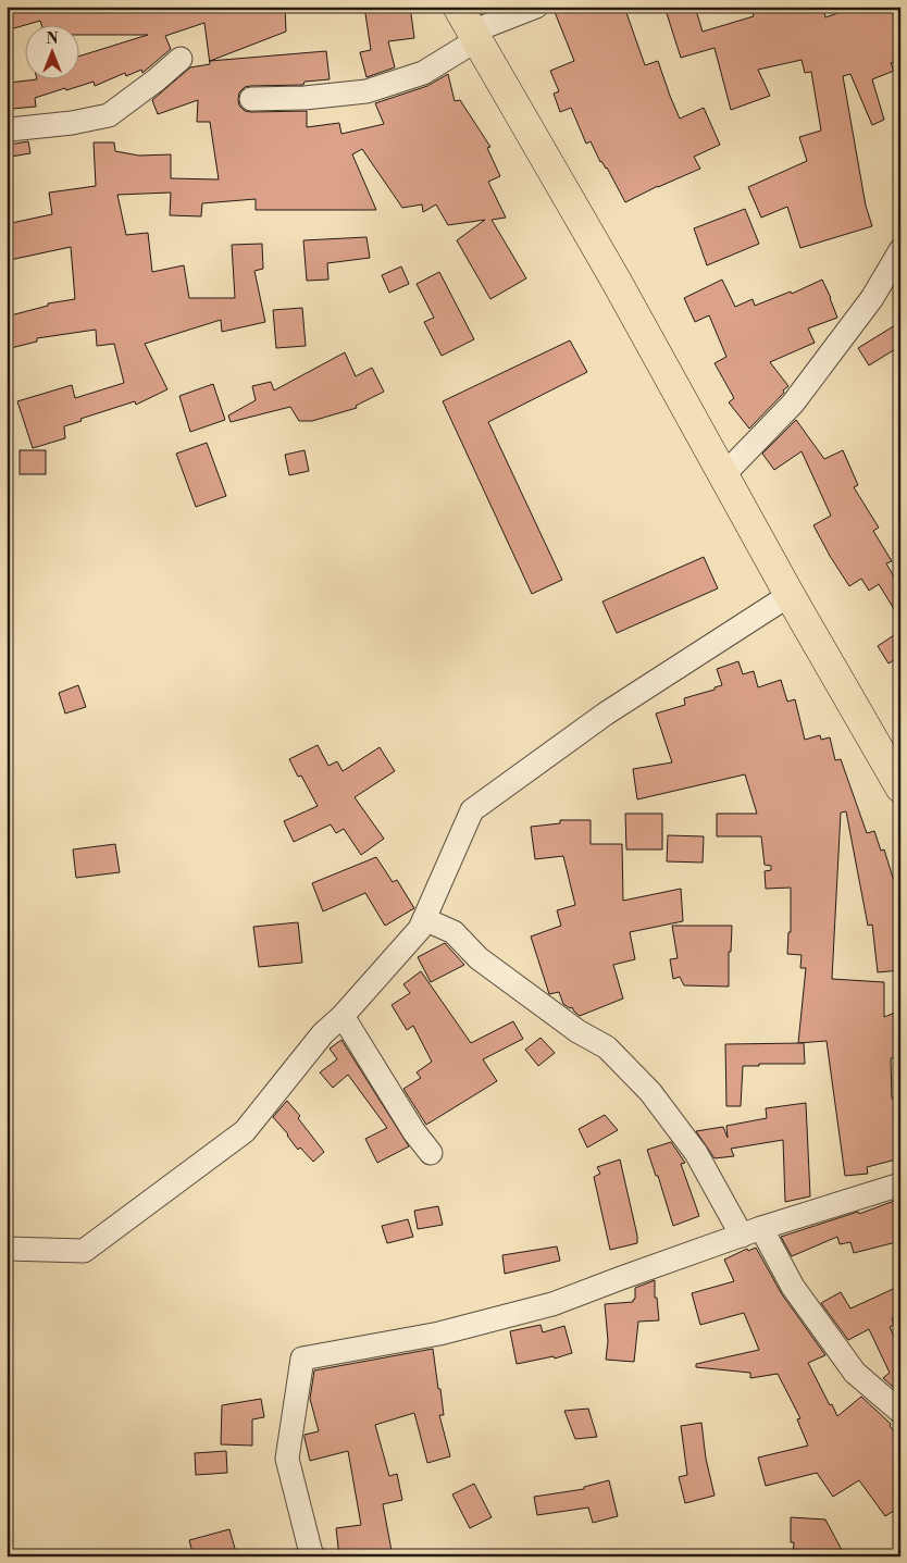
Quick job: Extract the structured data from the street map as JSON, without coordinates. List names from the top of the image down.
{
  "north": "top"
}
